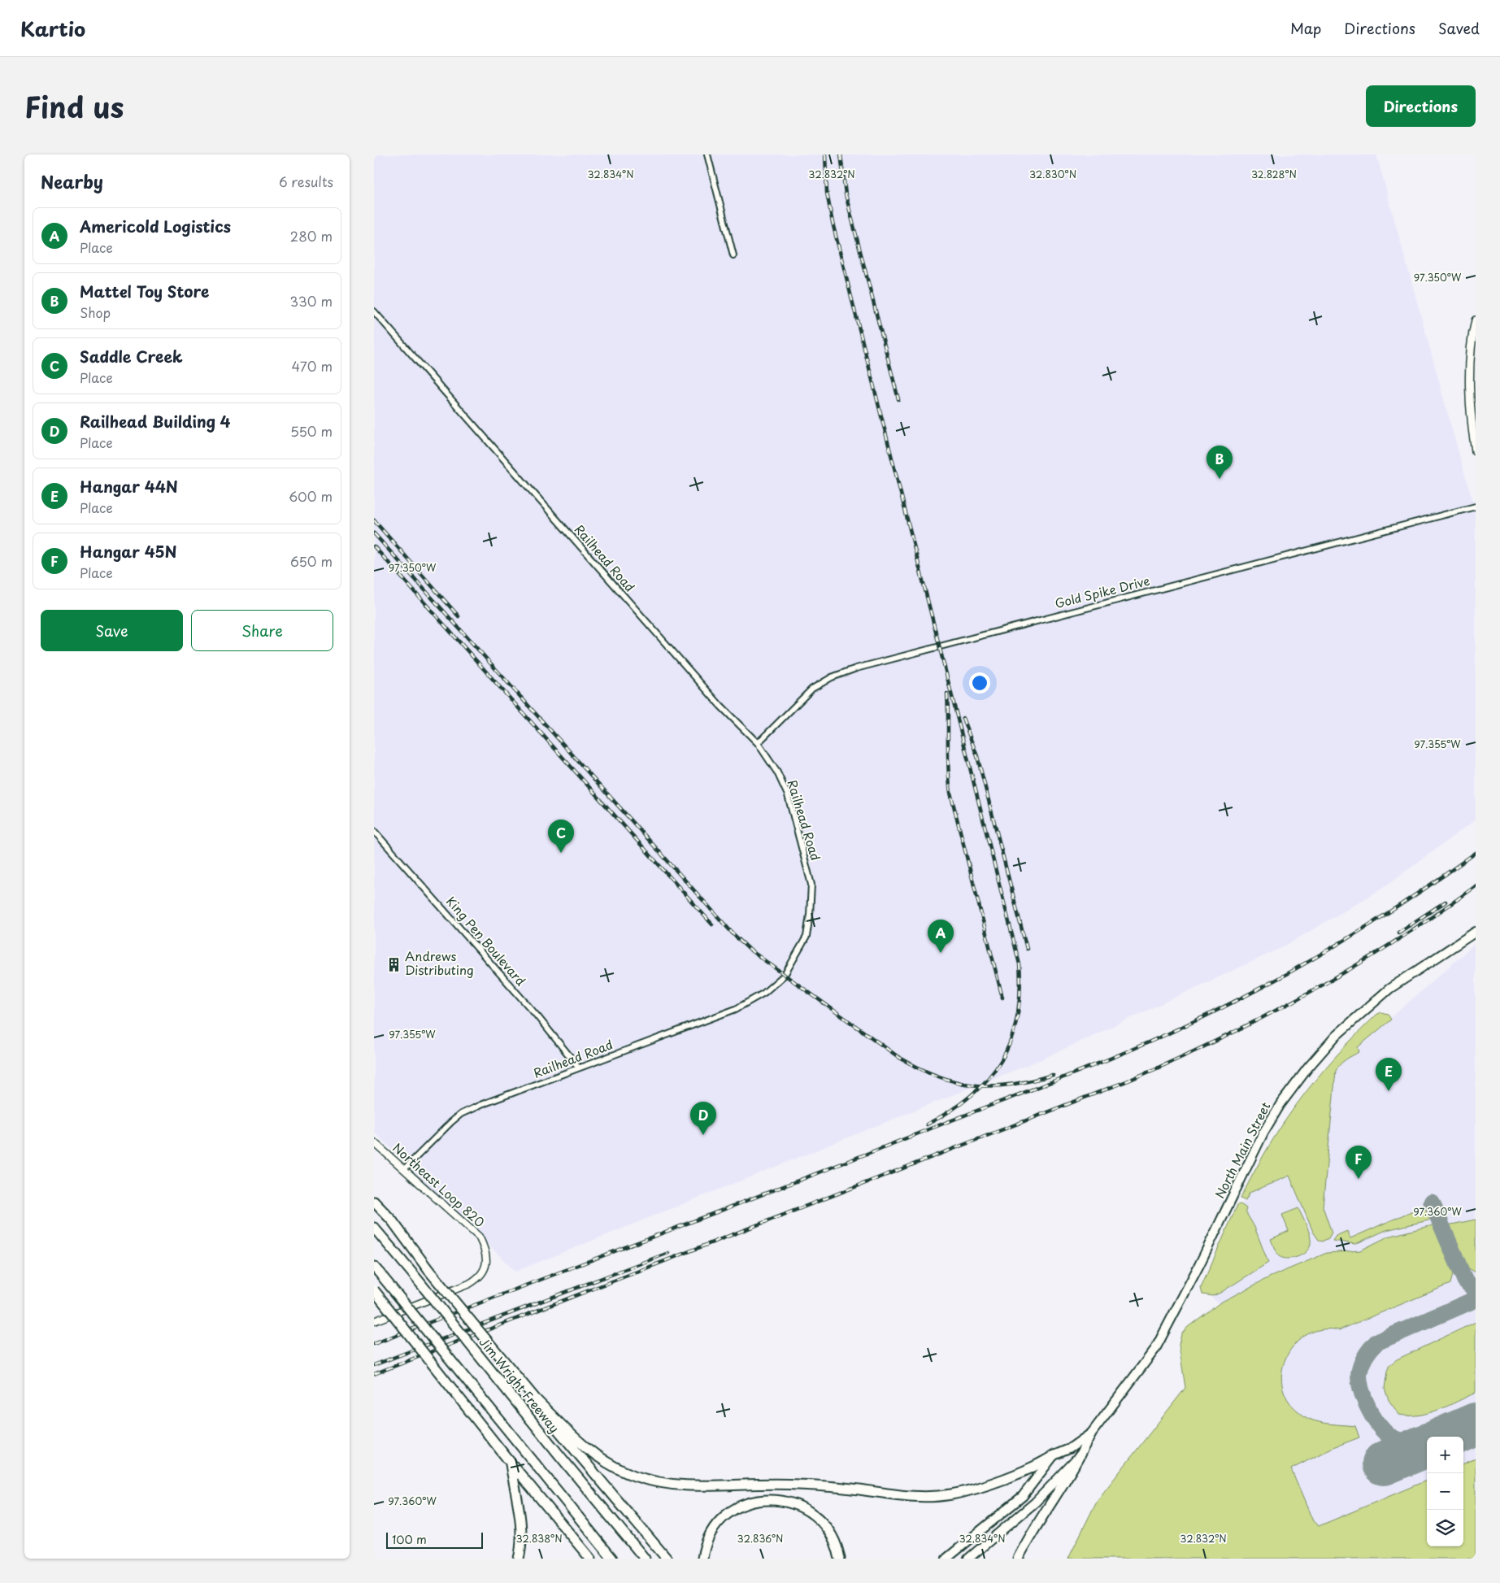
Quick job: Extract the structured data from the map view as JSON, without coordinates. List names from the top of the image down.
{
  "streets": {
    "highway": ["Jim Wright Freeway"],
    "main road": ["North Main Street"],
    "street": [
      "Railhead Road",
      "Gold Spike Drive",
      "King Pen Boulevard",
      "Northeast Loop 820"
    ]
  },
  "crossings": [
    ["Railhead Road", "Gold Spike Drive"],
    ["Railhead Road", "King Pen Boulevard"],
    ["Railhead Road", "Northeast Loop 820"]
  ],
  "places": {
    "building": ["Andrews Distributing"]
  },
  "scale_bar": "100 m",
  "page": {
    "header": "Kartio",
    "nav": ["Map", "Directions", "Saved"],
    "title": "Find us",
    "buttons": [
      "Directions",
      ["Save", "Share"]
    ],
    "heading": ["Nearby", "6 results"],
    "list": [
      {
        "mark": "A",
        "name": "Americold Logistics",
        "note": "Place",
        "value": "280 m"
      },
      {
        "mark": "B",
        "name": "Mattel Toy Store",
        "note": "Shop",
        "value": "330 m"
      },
      {
        "mark": "C",
        "name": "Saddle Creek",
        "note": "Place",
        "value": "470 m"
      },
      {
        "mark": "D",
        "name": "Railhead Building 4",
        "note": "Place",
        "value": "550 m"
      },
      {
        "mark": "E",
        "name": "Hangar 44N",
        "note": "Place",
        "value": "600 m"
      },
      {
        "mark": "F",
        "name": "Hangar 45N",
        "note": "Place",
        "value": "650 m"
      }
    ],
    "pins": [
      "B",
      "C",
      "A",
      "E",
      "D",
      "F"
    ],
    "map_buttons": ["+", "−"],
    "scale": "100 m"
  },
  "coordinates": [
    "32.834°N",
    "32.830°N",
    "32.828°N",
    "32.832°N",
    "97.350°W",
    "97.355°W",
    "97.360°W",
    "32.838°N",
    "32.836°N"
  ]
}
